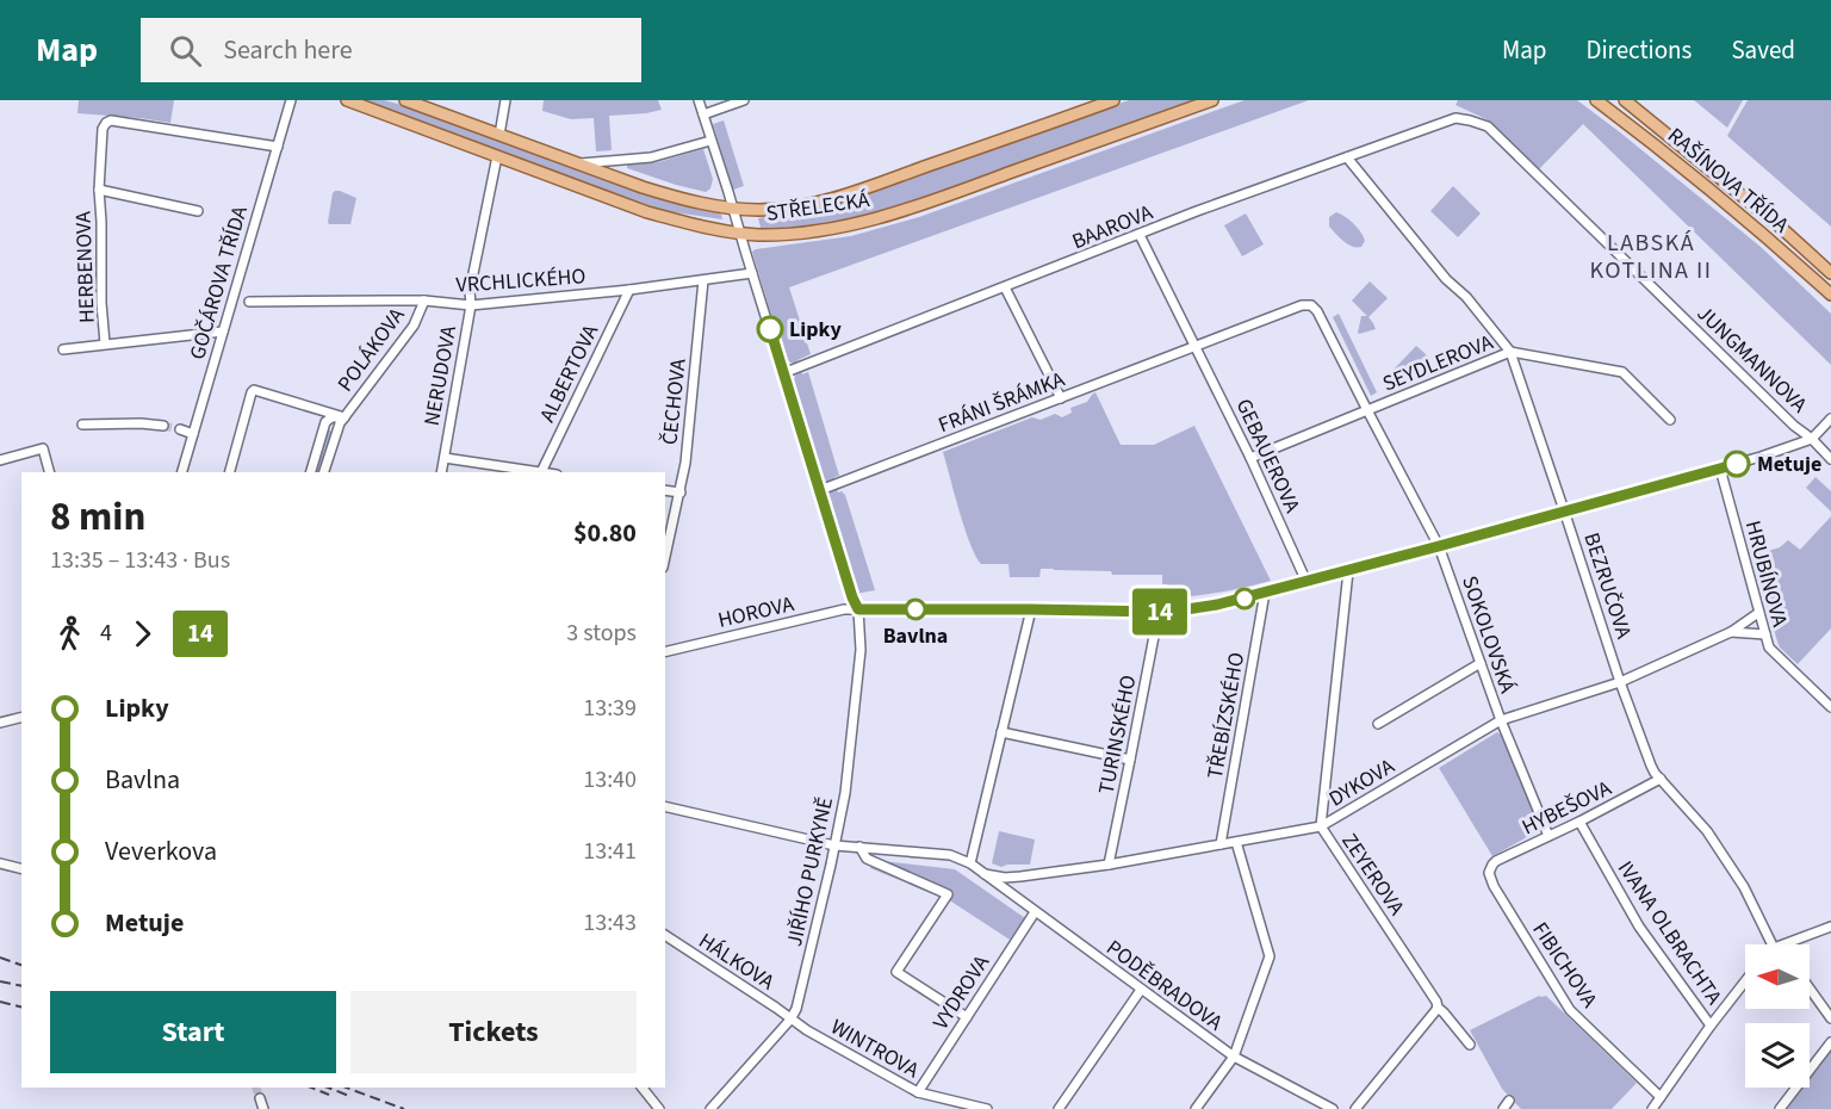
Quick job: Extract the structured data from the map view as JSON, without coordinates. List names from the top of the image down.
{
  "streets": {
    "main road": ["RAŠÍNOVA TŘÍDA", "STŘELECKÁ"],
    "street": [
      "BAAROVA",
      "HERBENOVA",
      "VRCHLICKÉHO",
      "GOČÁROVA TŘÍDA",
      "POLÁKOVA",
      "JUNGMANNOVA",
      "SEYDLEROVA",
      "ALBERTOVA",
      "NERUDOVA",
      "ČECHOVA",
      "FRÁNI ŠRÁMKA",
      "GEBAUEROVA",
      "HRUBÍNOVA",
      "BEZRUČOVA",
      "HOROVA",
      "SOKOLOVSKÁ",
      "TŘEBÍZSKÉHO",
      "TURINSKÉHO",
      "DYKOVA",
      "HYBEŠOVA",
      "JIŘÍHO PURKYNĚ",
      "ZEYEROVA",
      "IVANA OLBRACHTA",
      "HÁLKOVA",
      "FIBICHOVA",
      "PODĚBRADOVA",
      "VYDROVA",
      "WINTROVA"
    ]
  },
  "crossings": [
    ["STŘELECKÁ", "NERUDOVA"],
    ["STŘELECKÁ", "JIŘÍHO PURKYNĚ"],
    ["BAAROVA", "JUNGMANNOVA"],
    ["BAAROVA", "GEBAUEROVA"],
    ["BAAROVA", "BEZRUČOVA"],
    ["BAAROVA", "JIŘÍHO PURKYNĚ"],
    ["HERBENOVA", "GOČÁROVA TŘÍDA"],
    ["VRCHLICKÉHO", "POLÁKOVA"],
    ["VRCHLICKÉHO", "ALBERTOVA"],
    ["VRCHLICKÉHO", "NERUDOVA"],
    ["VRCHLICKÉHO", "ČECHOVA"],
    ["VRCHLICKÉHO", "JIŘÍHO PURKYNĚ"],
    ["JUNGMANNOVA", "HOROVA"],
    ["SEYDLEROVA", "GEBAUEROVA"],
    ["SEYDLEROVA", "BEZRUČOVA"],
    ["SEYDLEROVA", "SOKOLOVSKÁ"],
    ["FRÁNI ŠRÁMKA", "GEBAUEROVA"],
    ["FRÁNI ŠRÁMKA", "JIŘÍHO PURKYNĚ"],
    ["GEBAUEROVA", "HOROVA"],
    ["HRUBÍNOVA", "HOROVA"],
    ["HRUBÍNOVA", "DYKOVA"],
    ["BEZRUČOVA", "HOROVA"],
    ["BEZRUČOVA", "DYKOVA"],
    ["BEZRUČOVA", "HYBEŠOVA"],
    ["HOROVA", "SOKOLOVSKÁ"],
    ["HOROVA", "TŘEBÍZSKÉHO"],
    ["HOROVA", "TURINSKÉHO"],
    ["HOROVA", "JIŘÍHO PURKYNĚ"],
    ["HOROVA", "ZEYEROVA"],
    ["SOKOLOVSKÁ", "DYKOVA"],
    ["SOKOLOVSKÁ", "HYBEŠOVA"],
    ["TŘEBÍZSKÉHO", "DYKOVA"],
    ["TURINSKÉHO", "DYKOVA"],
    ["DYKOVA", "ZEYEROVA"],
    ["DYKOVA", "PODĚBRADOVA"],
    ["HYBEŠOVA", "IVANA OLBRACHTA"],
    ["HYBEŠOVA", "FIBICHOVA"],
    ["JIŘÍHO PURKYNĚ", "HÁLKOVA"],
    ["JIŘÍHO PURKYNĚ", "WINTROVA"],
    ["HÁLKOVA", "WINTROVA"],
    ["PODĚBRADOVA", "VYDROVA"],
    ["VYDROVA", "WINTROVA"]
  ],
  "districts": ["LABSKÁ KOTLINA II"],
  "places": ["Lipky", "Metuje", "Bavlna"],
  "lines": ["bus line 14"],
  "north": "left",
  "page": {
    "header": "Map",
    "search": "Search here",
    "nav": ["Map", "Directions", "Saved"],
    "on_map": "14",
    "heading": ["8 min", "13:35 – 13:43 · Bus", "$0.80"],
    "legs": ["4", "14", "3 stops"],
    "list": [
      {
        "name": "Lipky",
        "value": "13:39"
      },
      {
        "name": "Bavlna",
        "value": "13:40"
      },
      {
        "name": "Veverkova",
        "value": "13:41"
      },
      {
        "name": "Metuje",
        "value": "13:43"
      }
    ],
    "buttons": ["Start", "Tickets"]
  }
}
